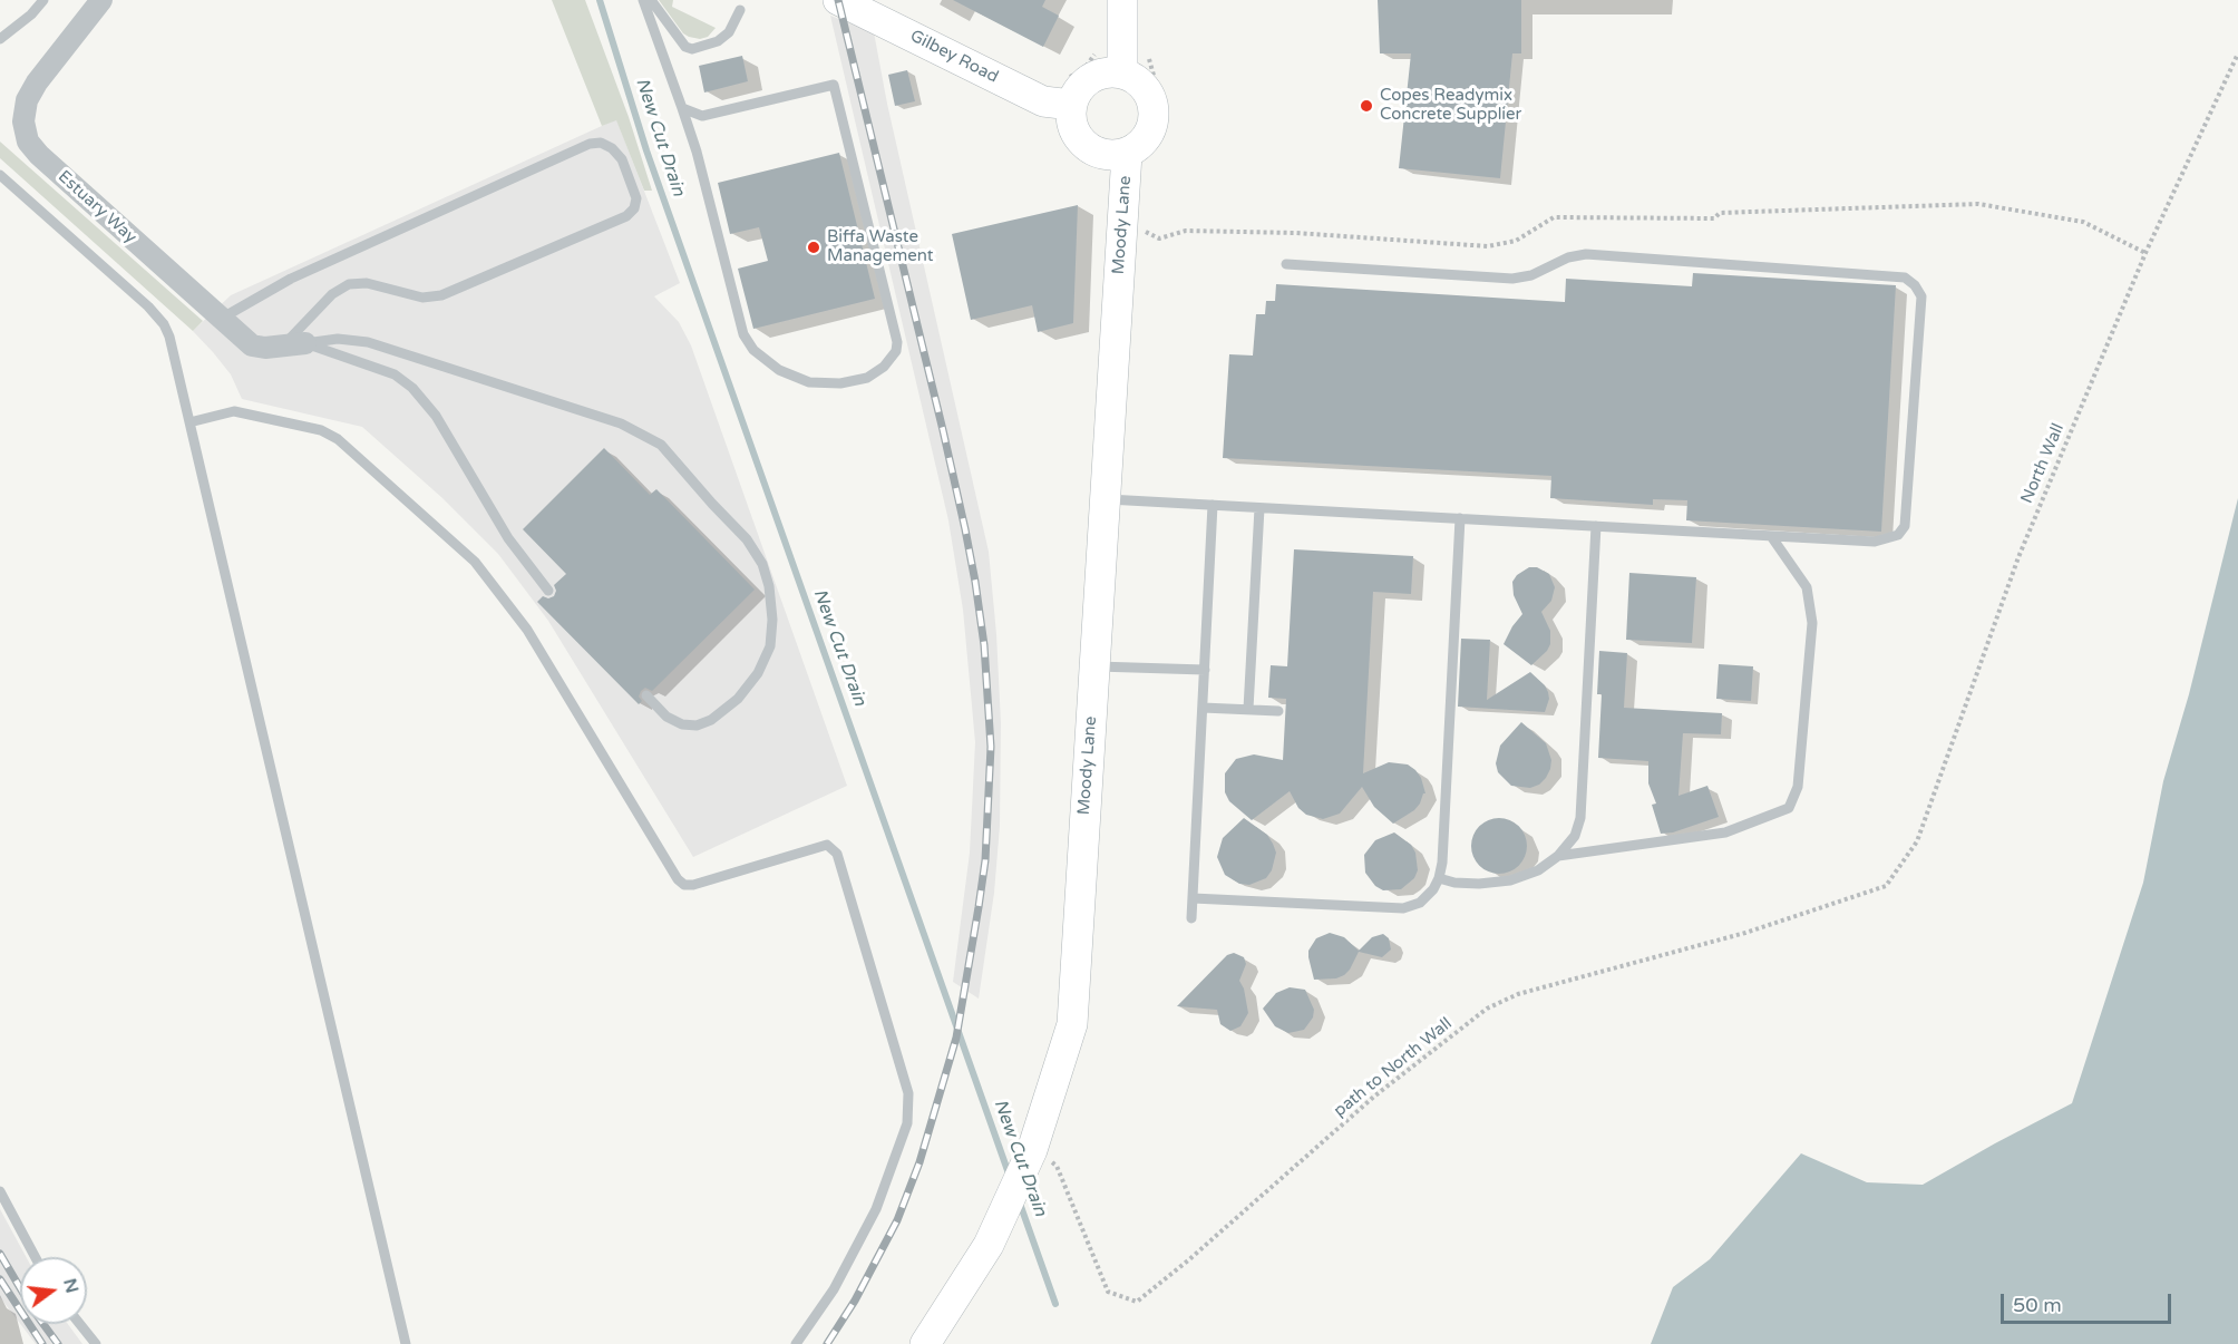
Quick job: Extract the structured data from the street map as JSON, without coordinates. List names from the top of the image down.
{
  "streets": {
    "street": ["Gilbey Road", "Estuary Way", "Moody Lane"],
    "path": ["North Wall", "path to North Wall"]
  },
  "crossings": [
    ["Gilbey Road", "Moody Lane"],
    ["Moody Lane", "path to North Wall"],
    ["North Wall", "path to North Wall"]
  ],
  "water": ["New Cut Drain"],
  "places": ["Copes Readymix Concrete Supplier", "Biffa Waste Management"],
  "scale_bar": "50 m",
  "north": "right"
}
